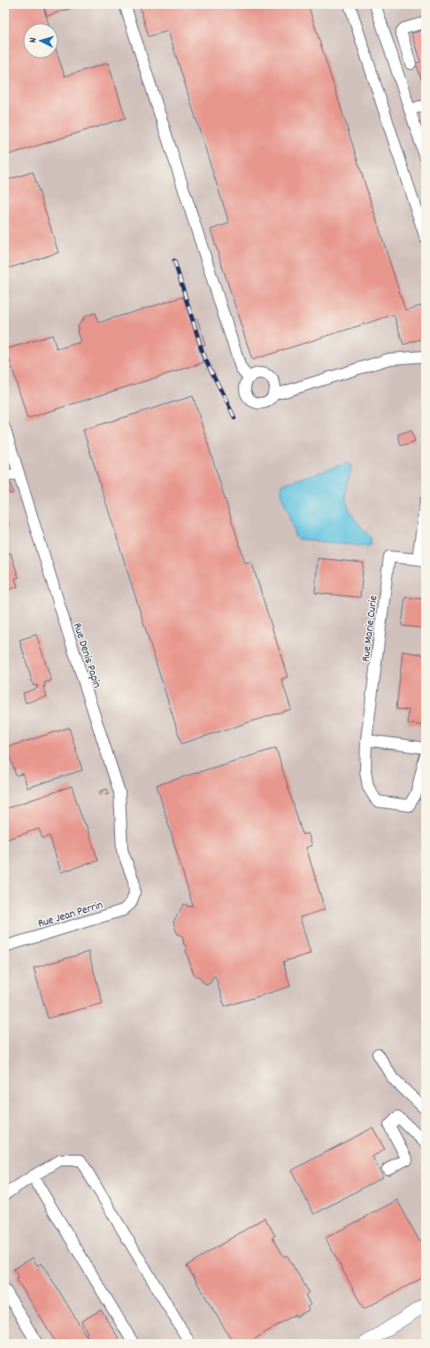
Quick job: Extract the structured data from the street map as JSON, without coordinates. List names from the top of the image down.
{
  "streets": {
    "street": ["Rue Marie Curie", "Rue Denis Papin", "Rue Jean Perrin"]
  },
  "crossings": [
    ["Rue Denis Papin", "Rue Jean Perrin"]
  ],
  "north": "left"
}
